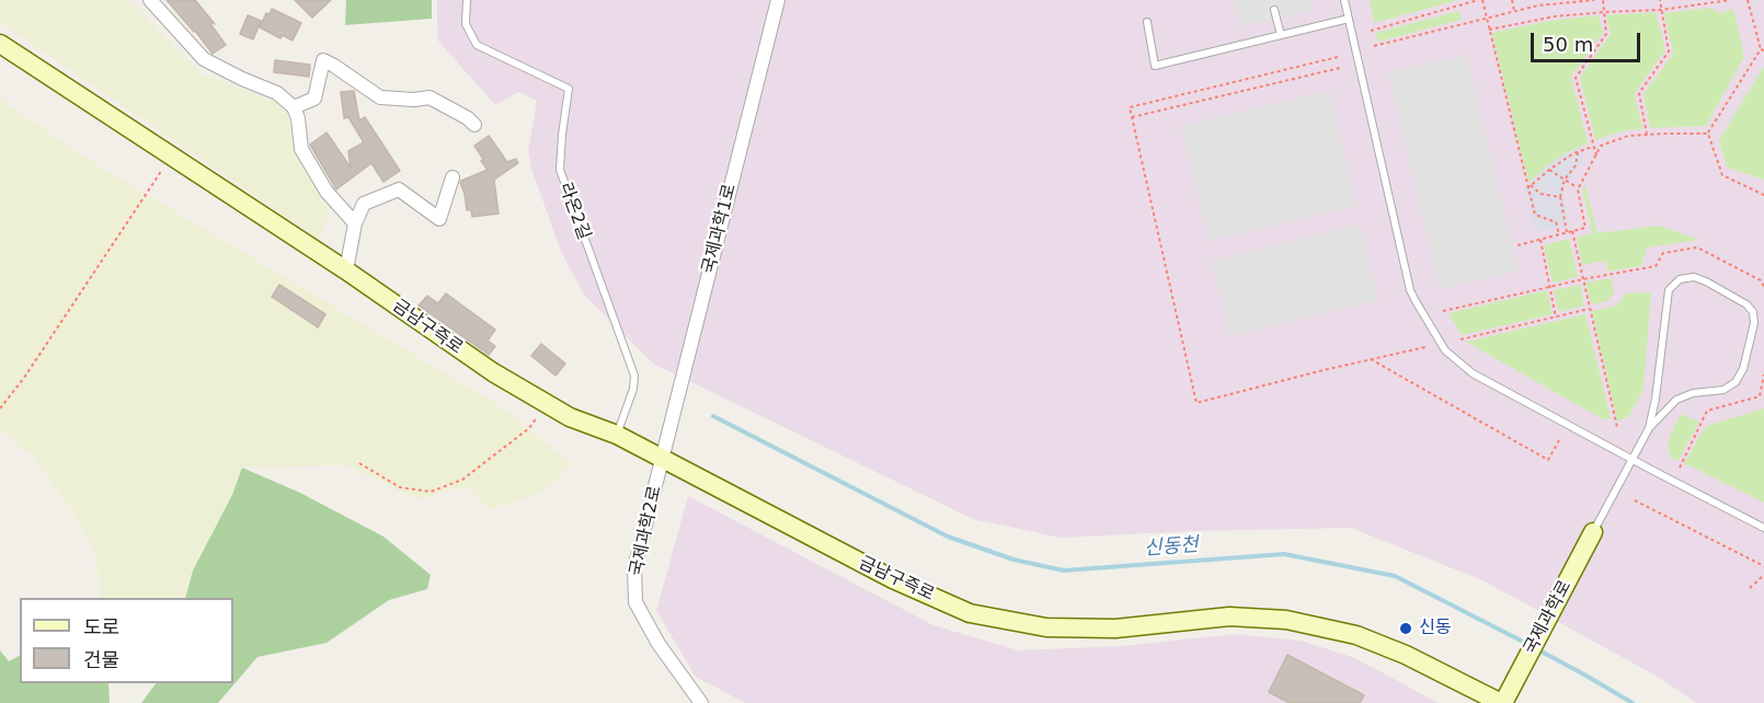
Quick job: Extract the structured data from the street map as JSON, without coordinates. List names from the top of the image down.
{
  "streets": {
    "main road": ["금남구즉로", "국제과학로"],
    "street": ["국제과학1로", "국제과학2로"],
    "lane": ["라온2길"]
  },
  "crossings": [
    ["라온2길", "금남구즉로"],
    ["국제과학1로", "금남구즉로"],
    ["국제과학1로", "국제과학2로"],
    ["금남구즉로", "국제과학2로"],
    ["금남구즉로", "국제과학로"]
  ],
  "water": ["신동천"],
  "places": ["신동"],
  "legend": ["도로", "건물"],
  "scale_bar": "50 m"
}
